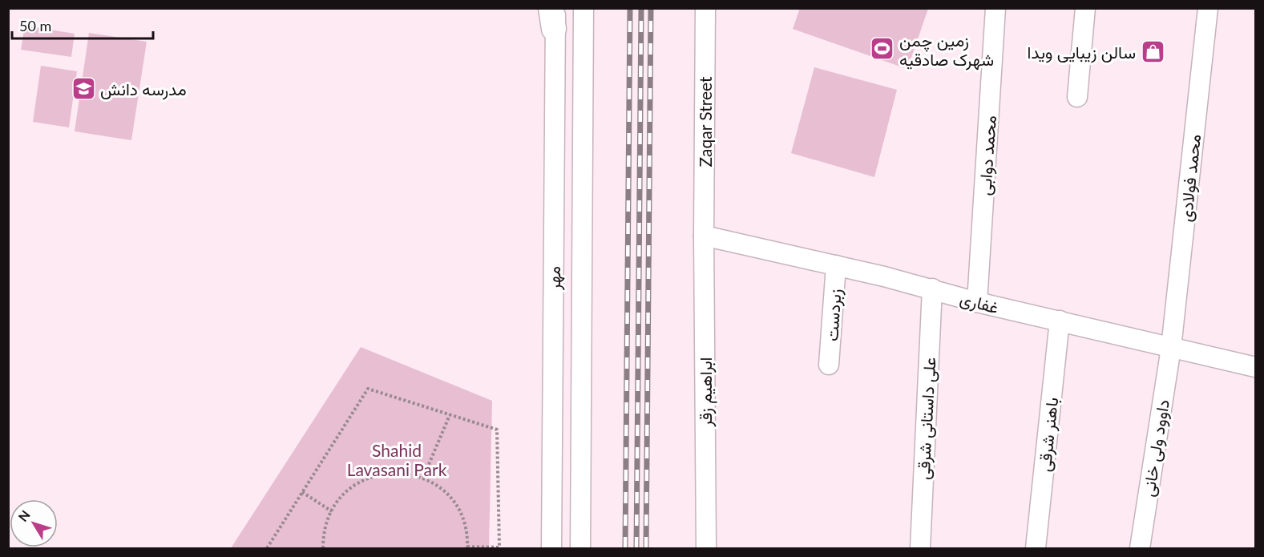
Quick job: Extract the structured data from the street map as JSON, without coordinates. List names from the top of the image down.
{
  "streets": {
    "street": [
      "Zaqar Street",
      "محمد دوابی",
      "محمد فولادی",
      "مهر",
      "غفاری",
      "زبردست",
      "ابراهیم زقر",
      "علی داستانی شرقی",
      "باهنر شرقی",
      "داوود ولی خانی"
    ]
  },
  "crossings": [
    ["Zaqar Street", "غفاری"],
    ["Zaqar Street", "ابراهیم زقر"],
    ["محمد دوابی", "غفاری"],
    ["محمد فولادی", "غفاری"],
    ["محمد فولادی", "داوود ولی خانی"],
    ["غفاری", "زبردست"],
    ["غفاری", "ابراهیم زقر"],
    ["غفاری", "علی داستانی شرقی"],
    ["غفاری", "باهنر شرقی"],
    ["غفاری", "داوود ولی خانی"]
  ],
  "parks": ["Shahid Lavasani Park"],
  "places": {
    "sports": ["زمین چمن شهرک صادقیه"],
    "shop": ["سالن زیبایی ویدا"],
    "school or university": ["مدرسه دانش"]
  },
  "scale_bar": "50 m",
  "north": "top left"
}
